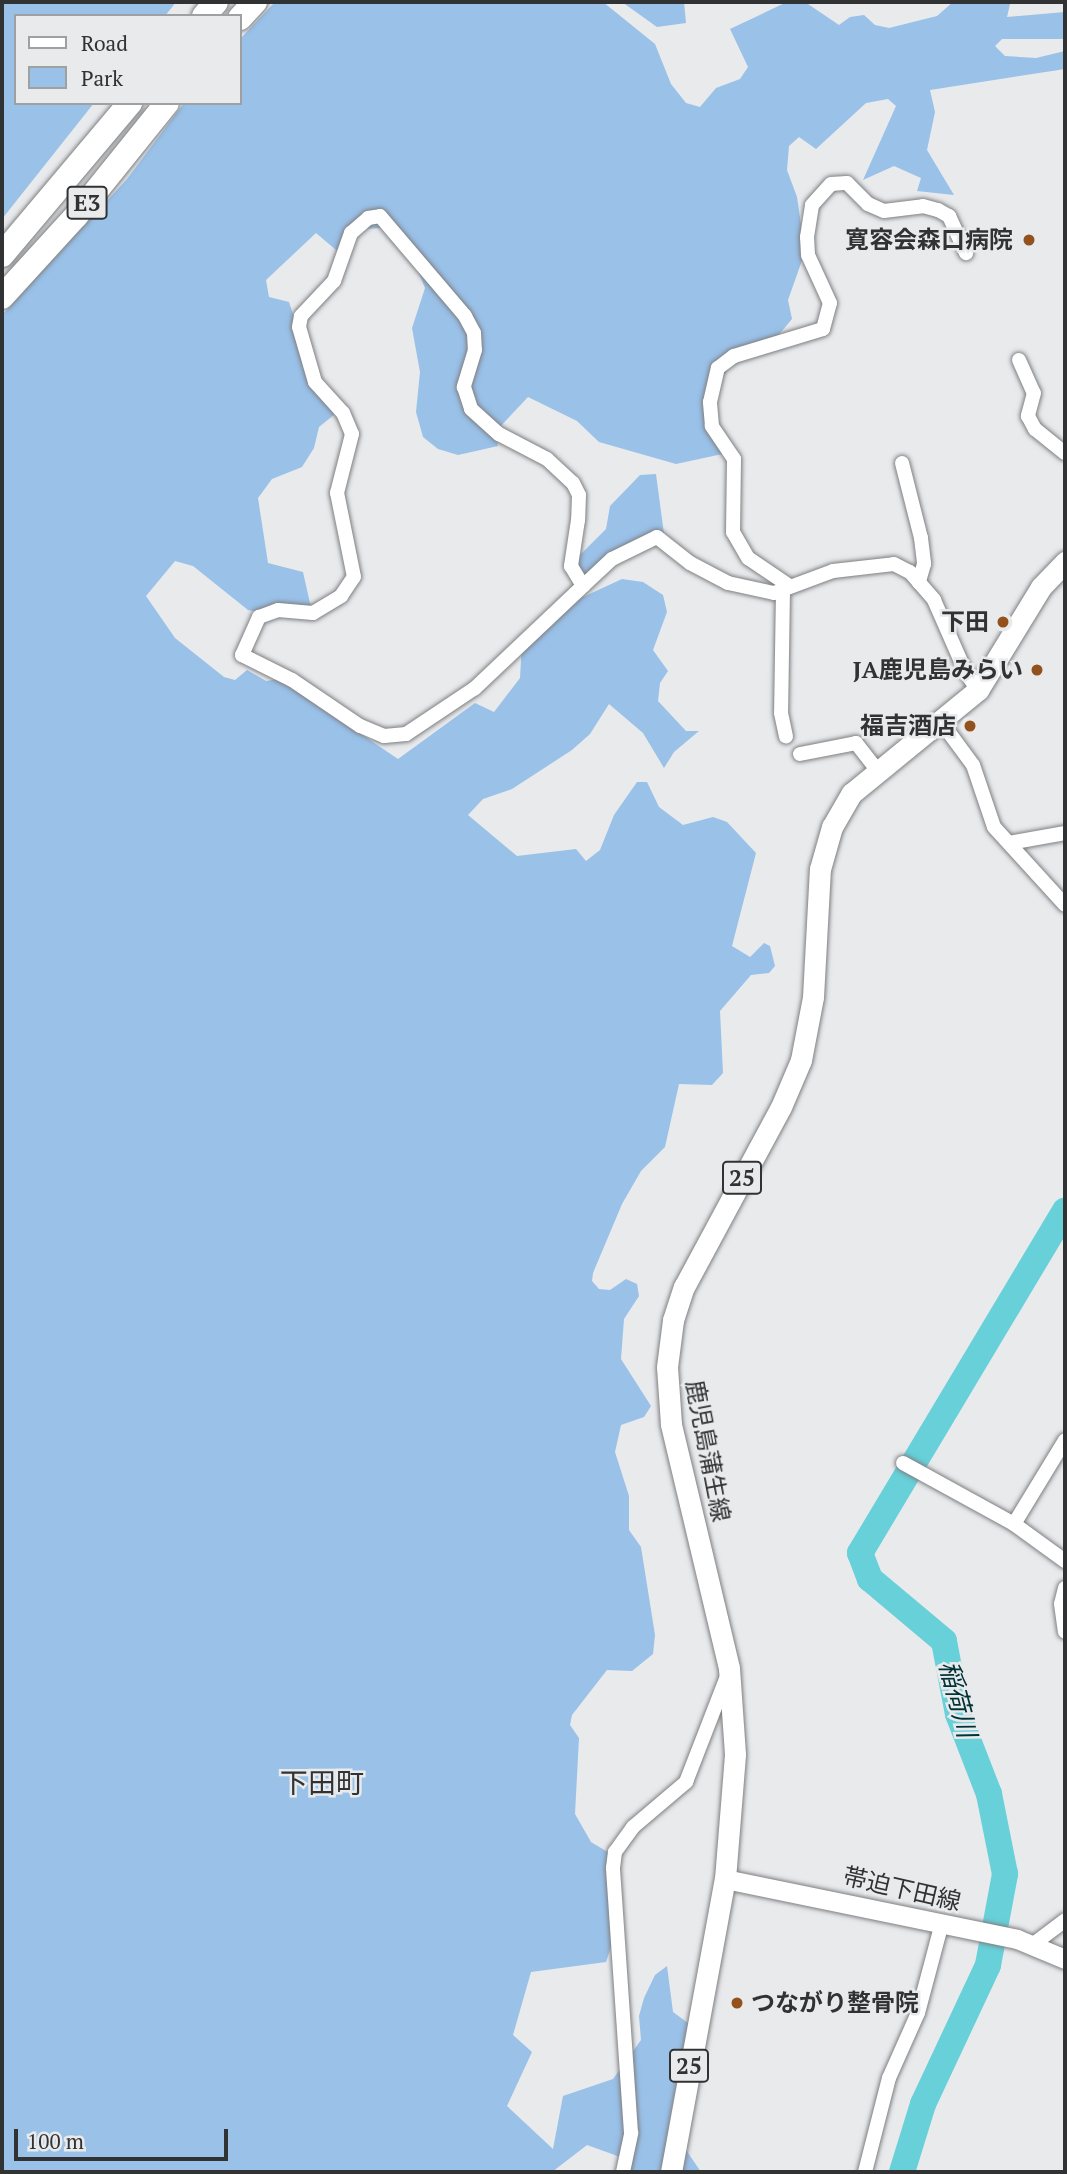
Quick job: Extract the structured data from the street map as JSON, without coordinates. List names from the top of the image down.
{
  "streets": {
    "highway": ["E3"],
    "main road": ["25", "鹿児島蒲生線", "帯迫下田線"]
  },
  "crossings": [
    ["鹿児島蒲生線", "帯迫下田線"]
  ],
  "districts": ["下田町"],
  "water": ["稲荷川"],
  "places": [
    "寛容会森口病院",
    "下田",
    "JA鹿児島みらい",
    "福吉酒店",
    "つながり整骨院"
  ],
  "legend": ["Road", "Park"],
  "scale_bar": "100 m"
}
